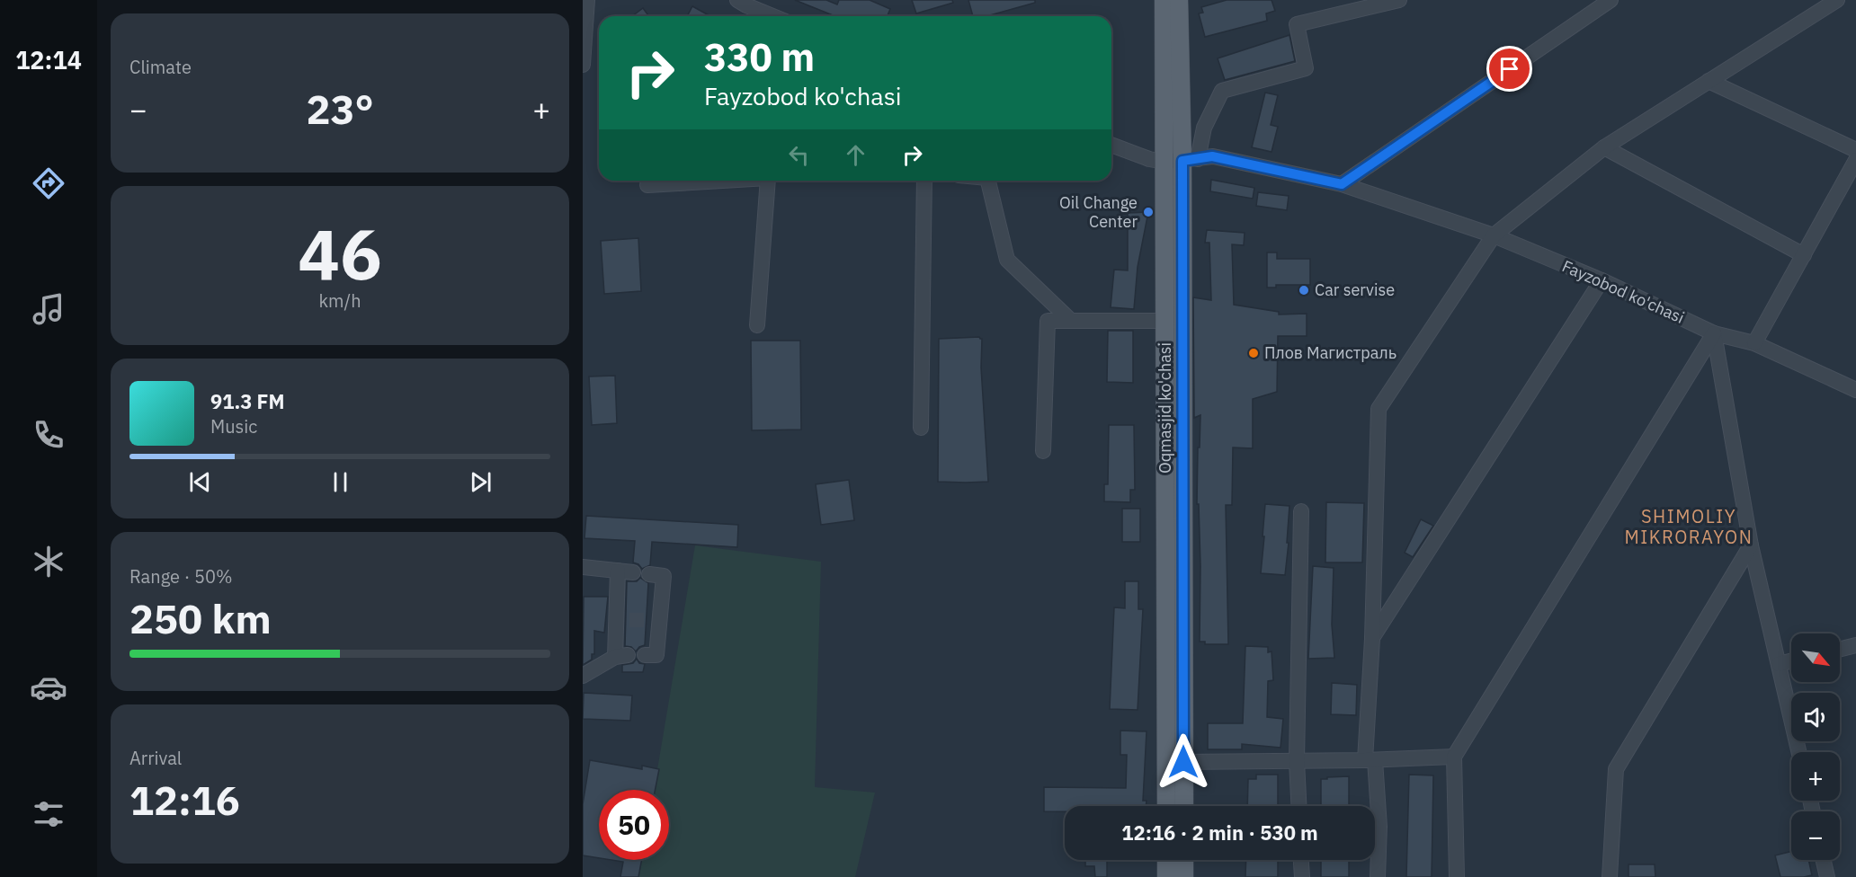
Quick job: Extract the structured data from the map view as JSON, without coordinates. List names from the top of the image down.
{
  "streets": {
    "main road": ["Oqmasjid ko'chasi"],
    "street": ["Fayzobod ko'chasi"]
  },
  "crossings": [
    ["Fayzobod ko'chasi", "Oqmasjid ko'chasi"]
  ],
  "districts": ["SHIMOLIY MIKRORAYON"],
  "places": ["Oil Change Center", "Car servise", "Плов Магистраль"],
  "north": "bottom right",
  "page": {
    "tabs": "12:14",
    "tile": [
      "Climate",
      ["46", "km/h"],
      ["Range · 50%", "250 km"],
      ["Arrival", "12:16"]
    ],
    "turn": ["330 m", "Fayzobod ko'chasi"],
    "heat": ["−", "23°", "+"],
    "song": ["91.3 FM", "Music"],
    "map_buttons": ["+", "−"],
    "limit": "50",
    "trip": "12:16 · 2 min · 530 m"
  }
}
